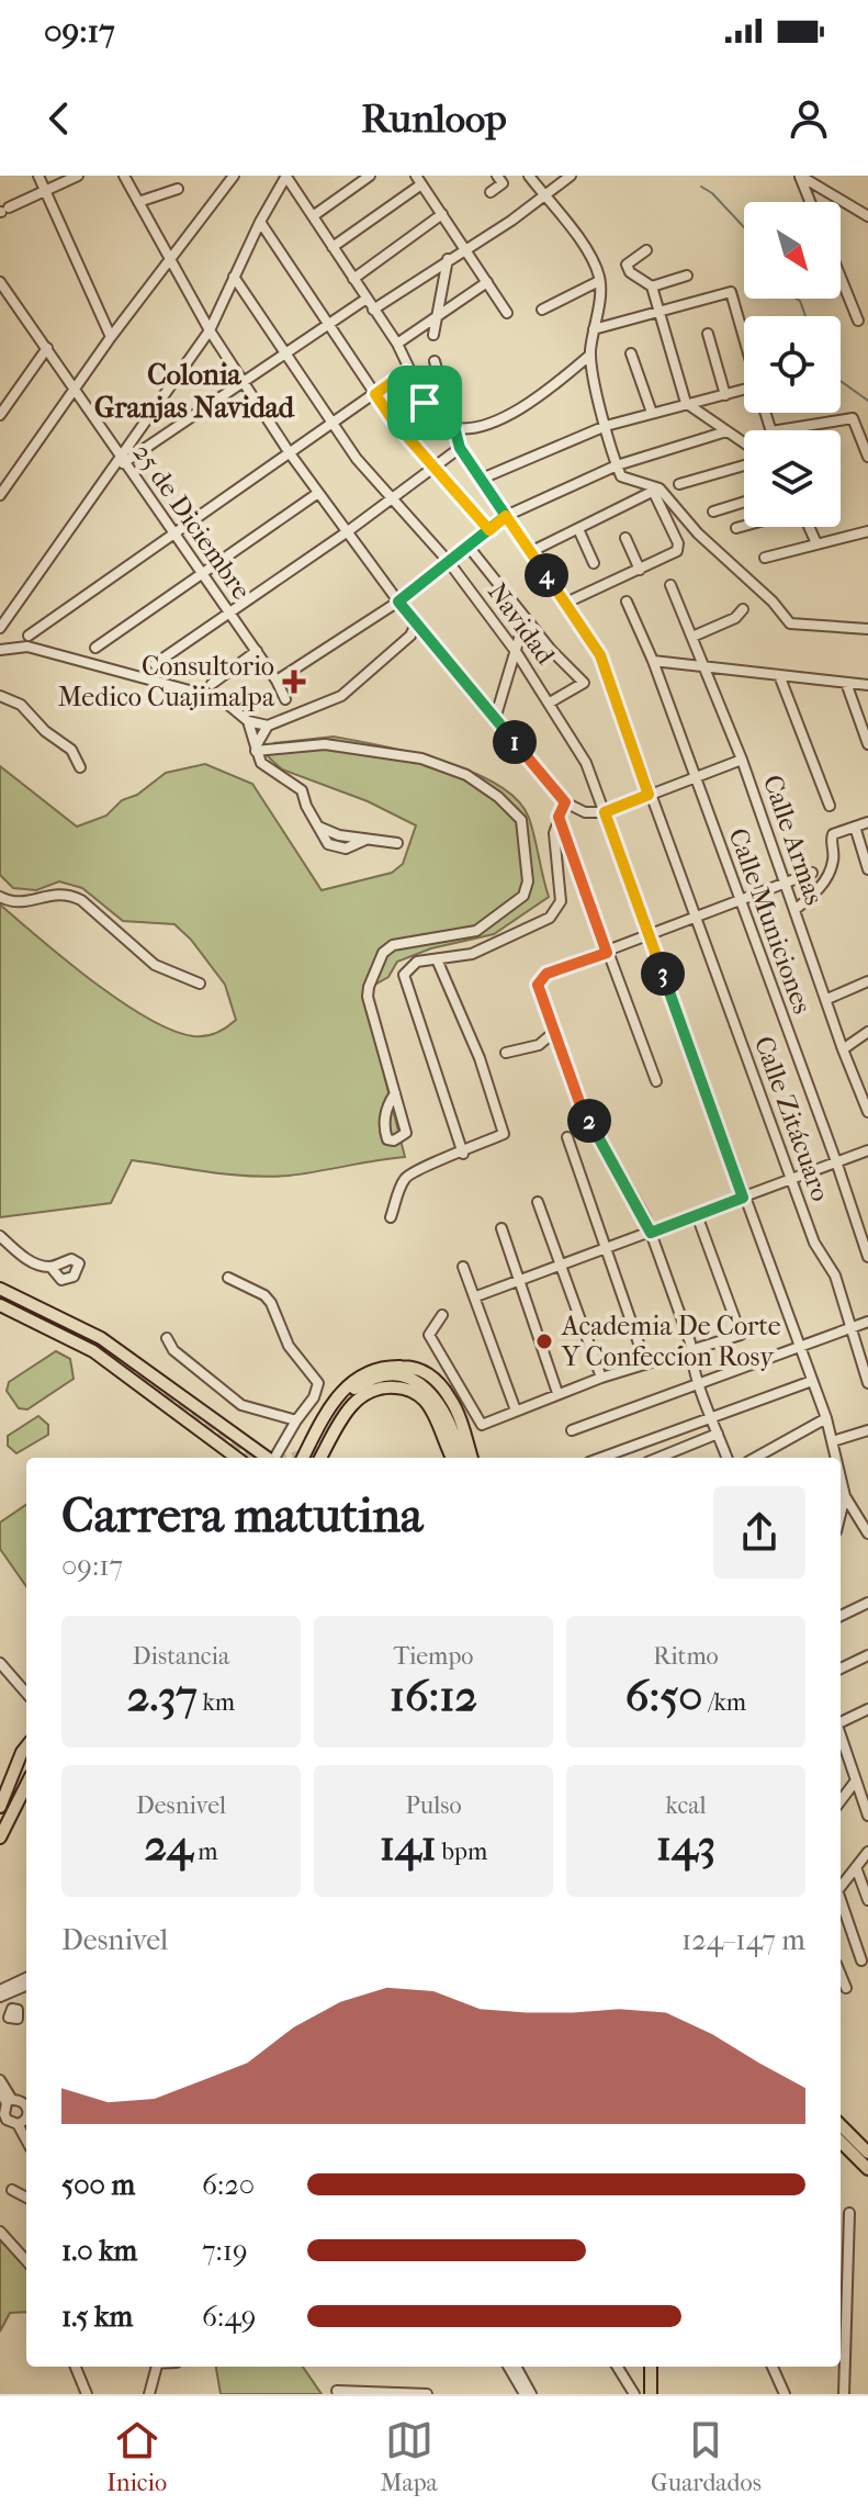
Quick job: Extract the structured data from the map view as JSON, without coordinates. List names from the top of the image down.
{
  "streets": {
    "street": [
      "25 de Diciembre",
      "Navidad",
      "Calle Armas",
      "Calle Municiones",
      "Calle Zitácuaro"
    ]
  },
  "districts": ["Colonia Granjas Navidad"],
  "places": {
    "health": ["Consultorio Medico Cuajimalpa"],
    "other": ["Academia De Corte Y Confeccion Rosy"]
  },
  "north": "bottom right",
  "page": {
    "status": "09:17",
    "header": "Runloop",
    "pins": [
      "4",
      "1",
      "3",
      "2"
    ],
    "heading": ["Carrera matutina", "09:17"],
    "stats": [
      ["Distancia", "2.37 km"],
      ["Tiempo", "16:12"],
      ["Ritmo", "6:50 /km"],
      ["Desnivel", "24 m"],
      ["Pulso", "141 bpm"],
      ["kcal", "143"]
    ],
    "chart": ["Desnivel", "124–147 m"],
    "list": [
      {
        "name": "500 m",
        "note": "6:20"
      },
      {
        "name": "1.0 km",
        "note": "7:19"
      },
      {
        "name": "1.5 km",
        "note": "6:49"
      }
    ],
    "tabs": ["Inicio", "Mapa", "Guardados"]
  }
}
